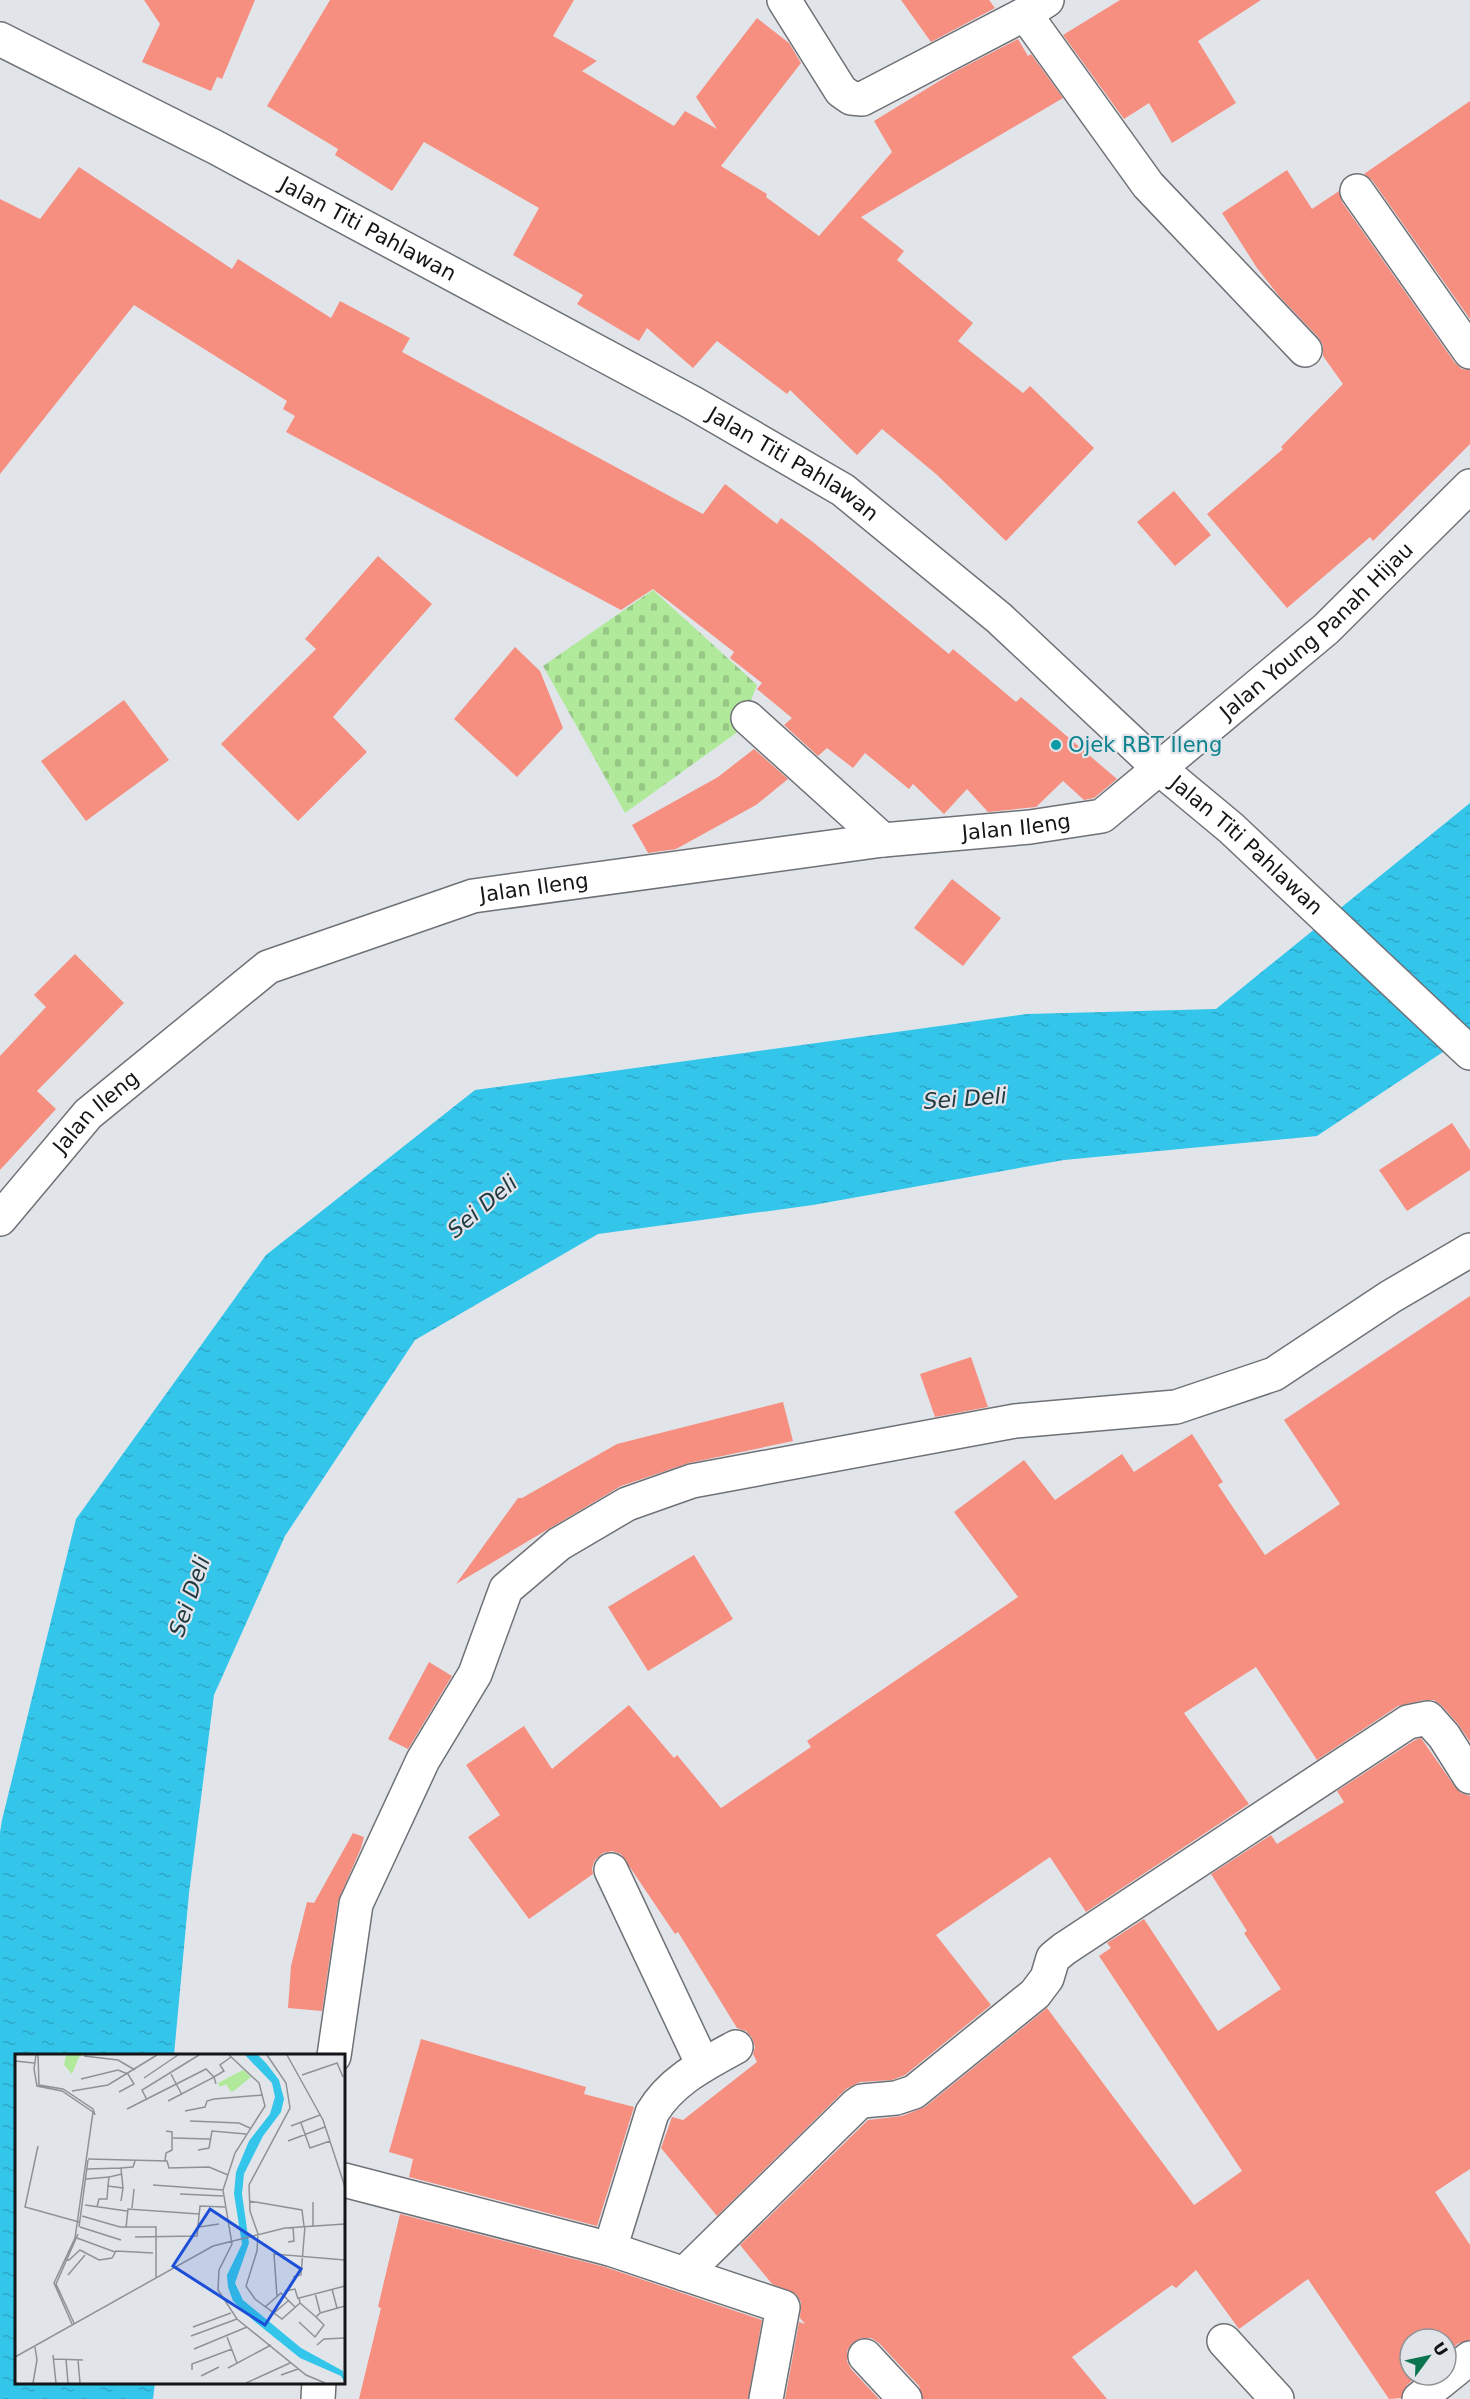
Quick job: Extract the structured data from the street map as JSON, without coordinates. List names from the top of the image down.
{
  "streets": {
    "street": ["Jalan Titi Pahlawan", "Jalan Young Panah Hijau", "Jalan Ileng"]
  },
  "crossings": [
    ["Jalan Titi Pahlawan", "Jalan Young Panah Hijau"],
    ["Jalan Titi Pahlawan", "Jalan Ileng"],
    ["Jalan Young Panah Hijau", "Jalan Ileng"]
  ],
  "water": ["Sei Deli"],
  "places": ["Ojek RBT Ileng"],
  "north": "top right"
}
